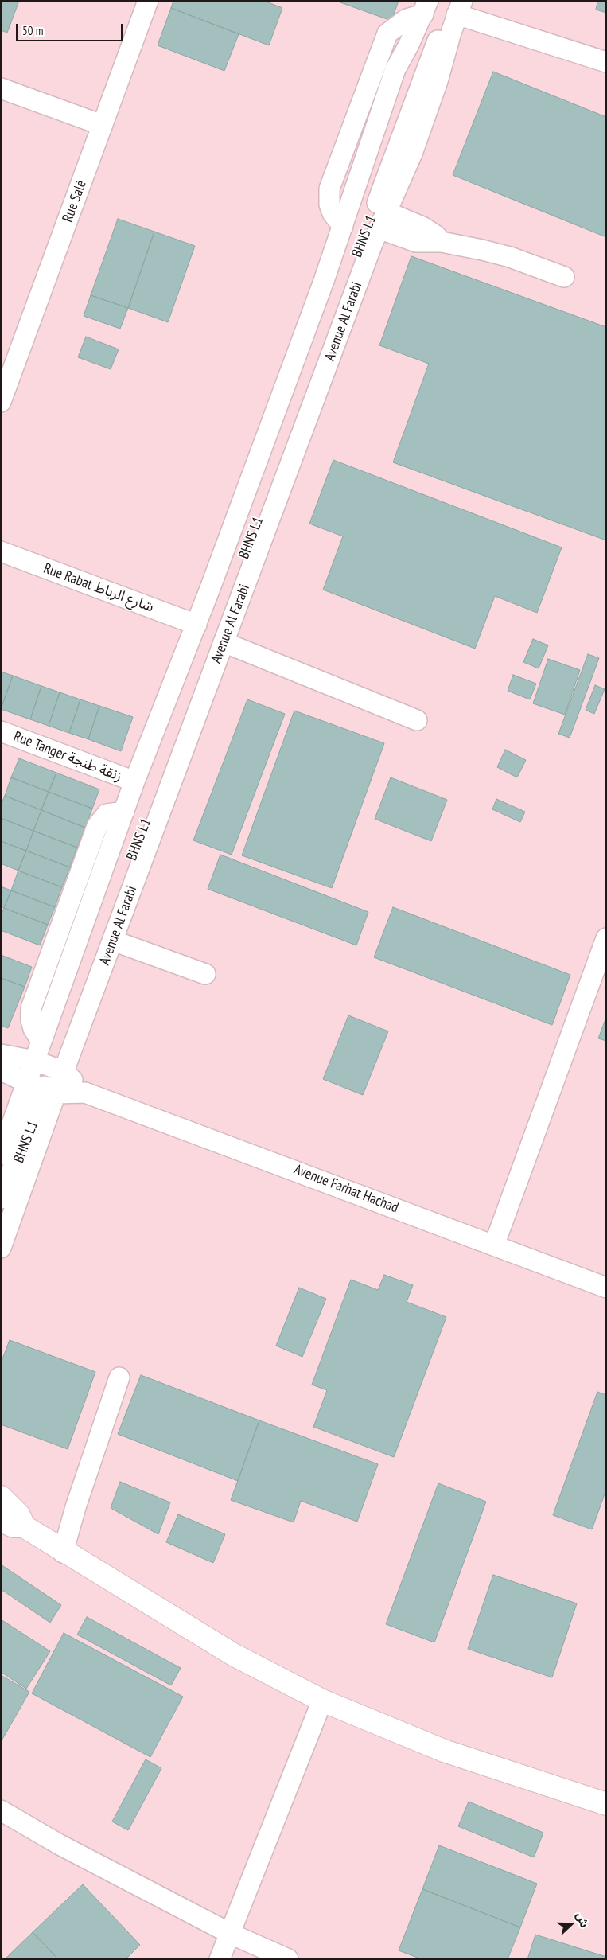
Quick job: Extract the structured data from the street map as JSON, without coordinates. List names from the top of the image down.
{
  "streets": {
    "street": [
      "Rue Salé",
      "BHNS L1",
      "Avenue Al Farabi",
      "Rue Rabat شارع الرباط",
      "Rue Tanger زنقة طنجة",
      "Avenue Farhat Hachad"
    ]
  },
  "crossings": [
    ["BHNS L1", "Avenue Al Farabi"],
    ["BHNS L1", "Avenue Farhat Hachad"],
    ["Avenue Al Farabi", "Rue Rabat شارع الرباط"],
    ["Avenue Al Farabi", "Rue Tanger زنقة طنجة"],
    ["Avenue Al Farabi", "Avenue Farhat Hachad"]
  ],
  "scale_bar": "50 m",
  "north": "right"
}
